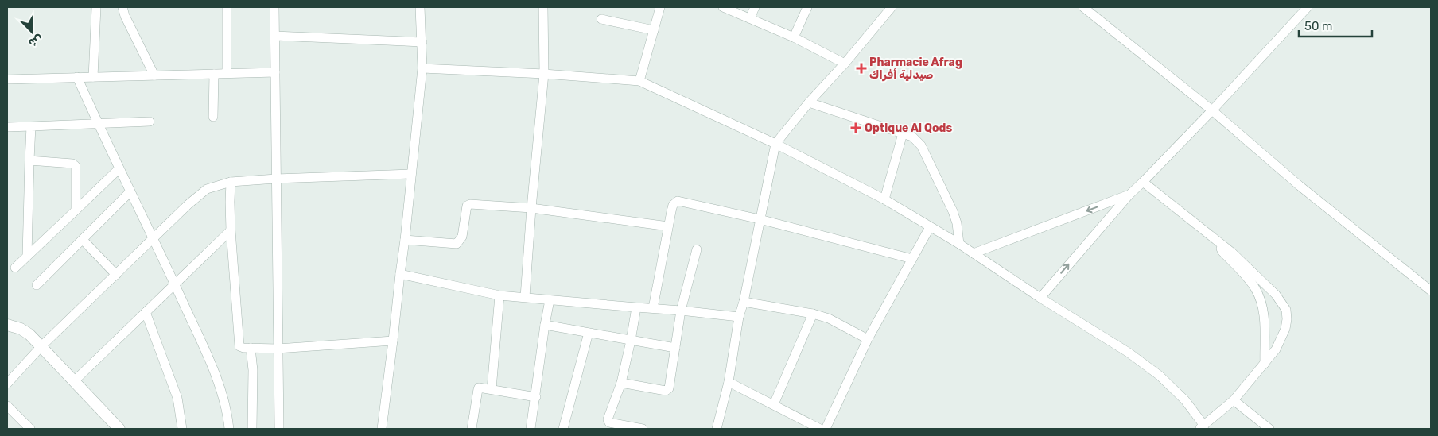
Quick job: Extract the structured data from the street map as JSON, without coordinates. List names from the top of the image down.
{
  "places": {
    "health": ["Pharmacie Afrag صيدلية أفراك", "Optique Al Qods"]
  },
  "scale_bar": "50 m",
  "north": "bottom right"
}
